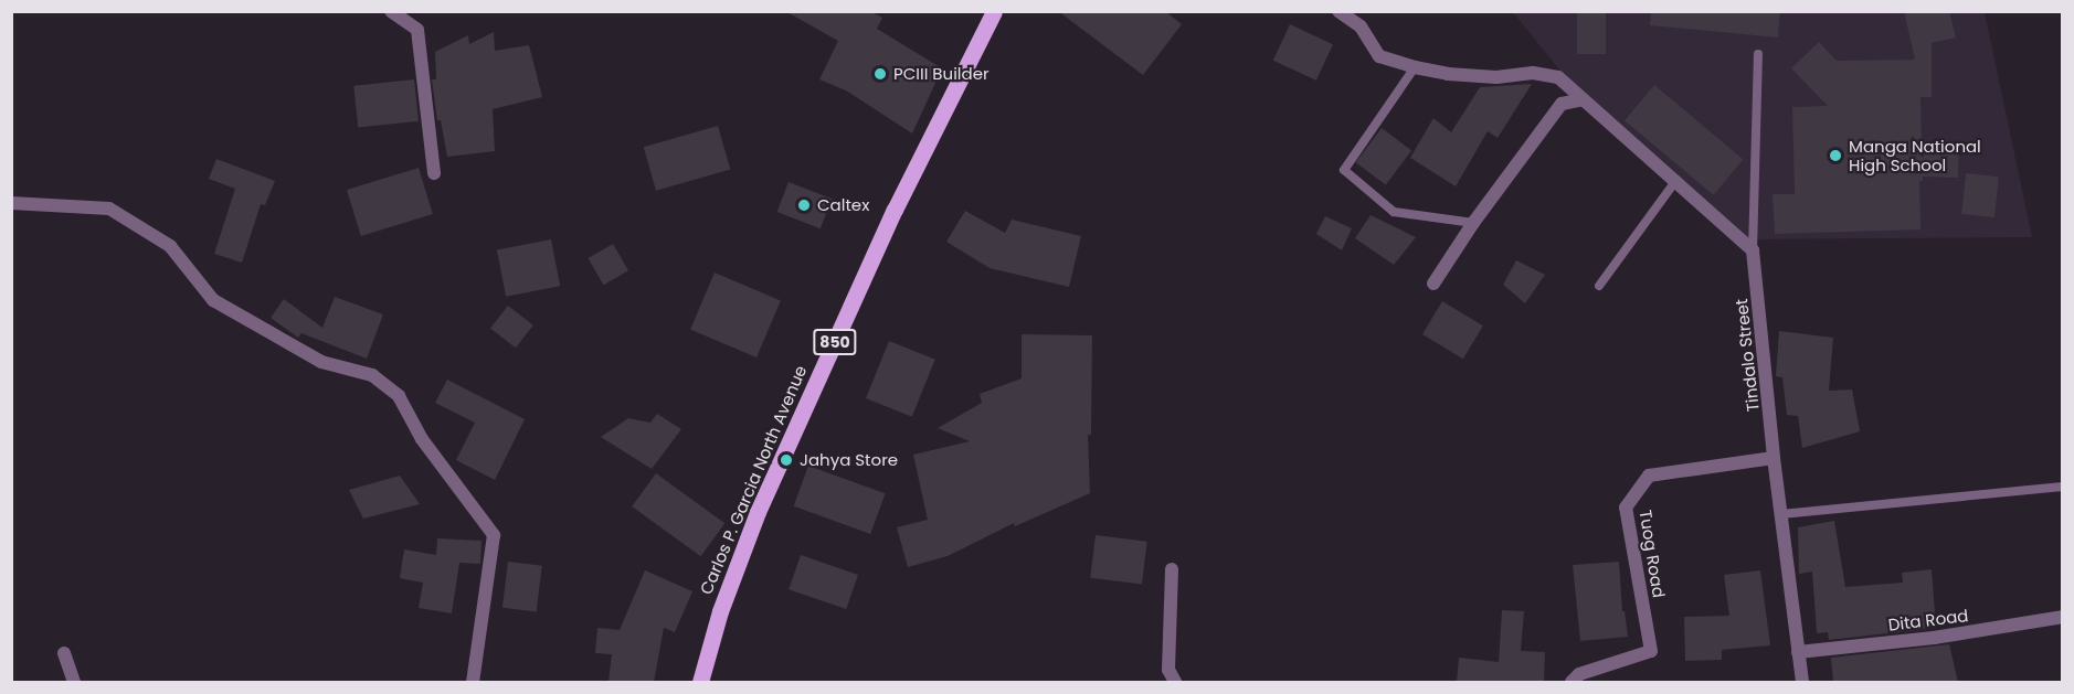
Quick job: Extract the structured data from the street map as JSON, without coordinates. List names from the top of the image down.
{
  "streets": {
    "main road": ["850", "Carlos P. Garcia North Avenue"],
    "street": ["Tindalo Street", "Tuog Road", "Dita Road"]
  },
  "crossings": [
    ["Tindalo Street", "Tuog Road"],
    ["Tindalo Street", "Dita Road"]
  ],
  "places": [
    "PCIII Builder",
    "Manga National High School",
    "Caltex",
    "Jahya Store"
  ]
}
